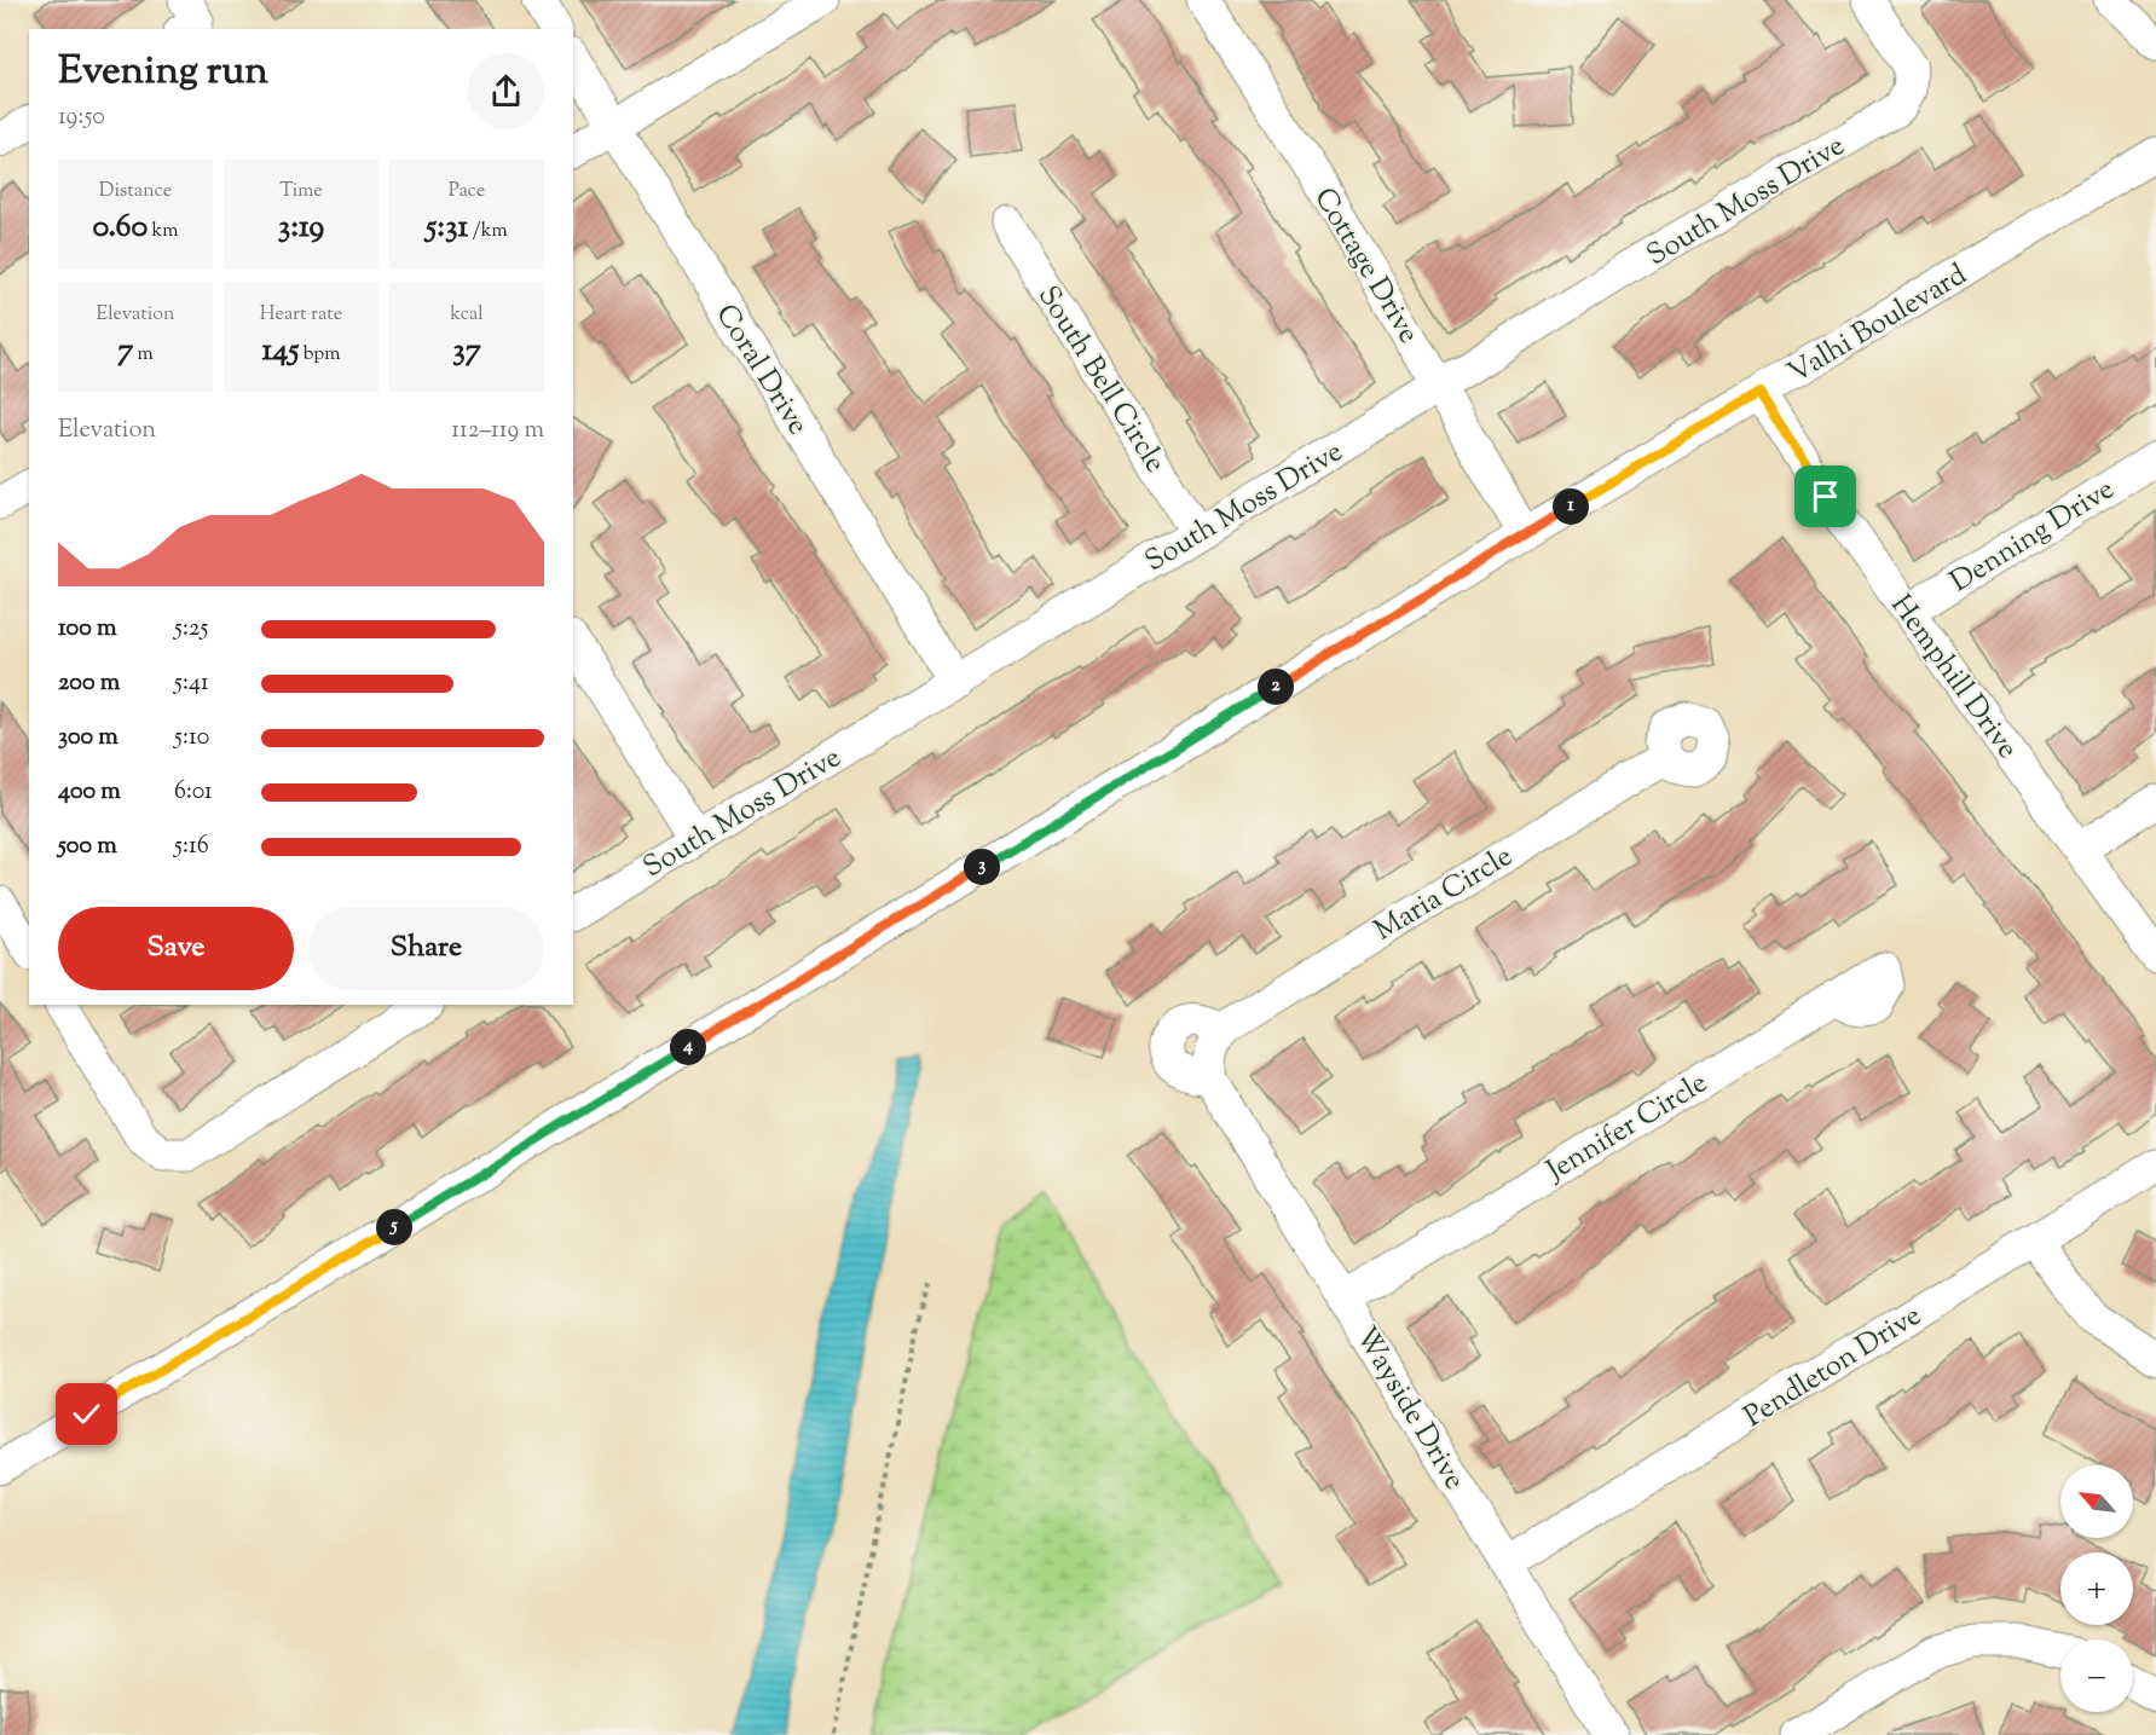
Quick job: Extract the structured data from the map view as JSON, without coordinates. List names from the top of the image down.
{
  "streets": {
    "street": [
      "South Moss Drive",
      "Cottage Drive",
      "Valhi Boulevard",
      "Coral Drive",
      "South Bell Circle",
      "Denning Drive",
      "Hemphill Drive",
      "Maria Circle",
      "Jennifer Circle",
      "Pendleton Drive",
      "Wayside Drive"
    ]
  },
  "crossings": [
    ["South Moss Drive", "Cottage Drive"],
    ["South Moss Drive", "Coral Drive"],
    ["South Moss Drive", "South Bell Circle"],
    ["Cottage Drive", "Valhi Boulevard"],
    ["Valhi Boulevard", "Hemphill Drive"],
    ["Denning Drive", "Hemphill Drive"],
    ["Jennifer Circle", "Wayside Drive"],
    ["Pendleton Drive", "Wayside Drive"]
  ],
  "north": "top left",
  "page": {
    "heading": ["Evening run", "19:50"],
    "stats": [
      ["Distance", "0.60 km"],
      ["Time", "3:19"],
      ["Pace", "5:31 /km"],
      ["Elevation", "7 m"],
      ["Heart rate", "145 bpm"],
      ["kcal", "37"]
    ],
    "chart": ["Elevation", "112–119 m"],
    "pins": [
      "1",
      "2",
      "3",
      "4",
      "5"
    ],
    "list": [
      {
        "name": "100 m",
        "note": "5:25"
      },
      {
        "name": "200 m",
        "note": "5:41"
      },
      {
        "name": "300 m",
        "note": "5:10"
      },
      {
        "name": "400 m",
        "note": "6:01"
      },
      {
        "name": "500 m",
        "note": "5:16"
      }
    ],
    "buttons": ["Save", "Share"],
    "map_buttons": ["+", "−"]
  }
}
